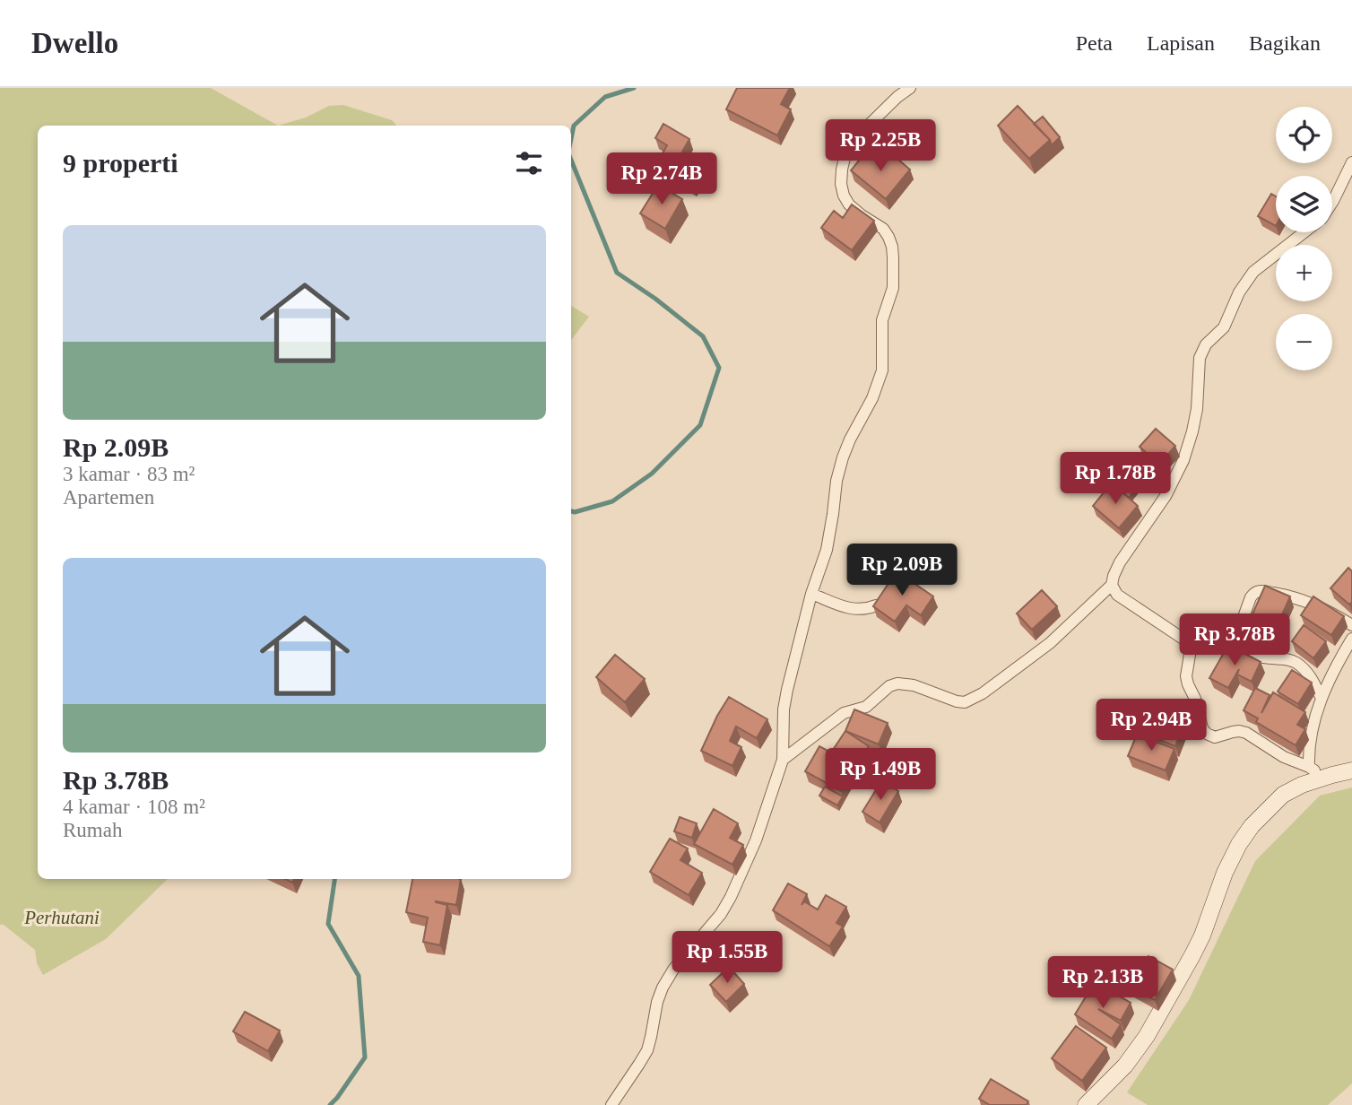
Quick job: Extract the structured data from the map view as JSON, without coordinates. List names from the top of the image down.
{
  "parks": ["Perhutani"],
  "page": {
    "header": "Dwello",
    "nav": ["Peta", "Lapisan", "Bagikan"],
    "map_buttons": ["+", "−"],
    "price": [
      "Rp 2.25B",
      "Rp 2.74B",
      "Rp 1.78B",
      "Rp 2.09B",
      "Rp 3.78B",
      "Rp 2.94B",
      "Rp 1.49B",
      "Rp 1.55B",
      "Rp 2.13B"
    ],
    "heading": "9 properti",
    "list": [
      {
        "name": "Rp 2.09B",
        "note": "3 kamar · 83 m² · Apartemen"
      },
      {
        "name": "Rp 3.78B",
        "note": "4 kamar · 108 m² · Rumah"
      }
    ]
  }
}
